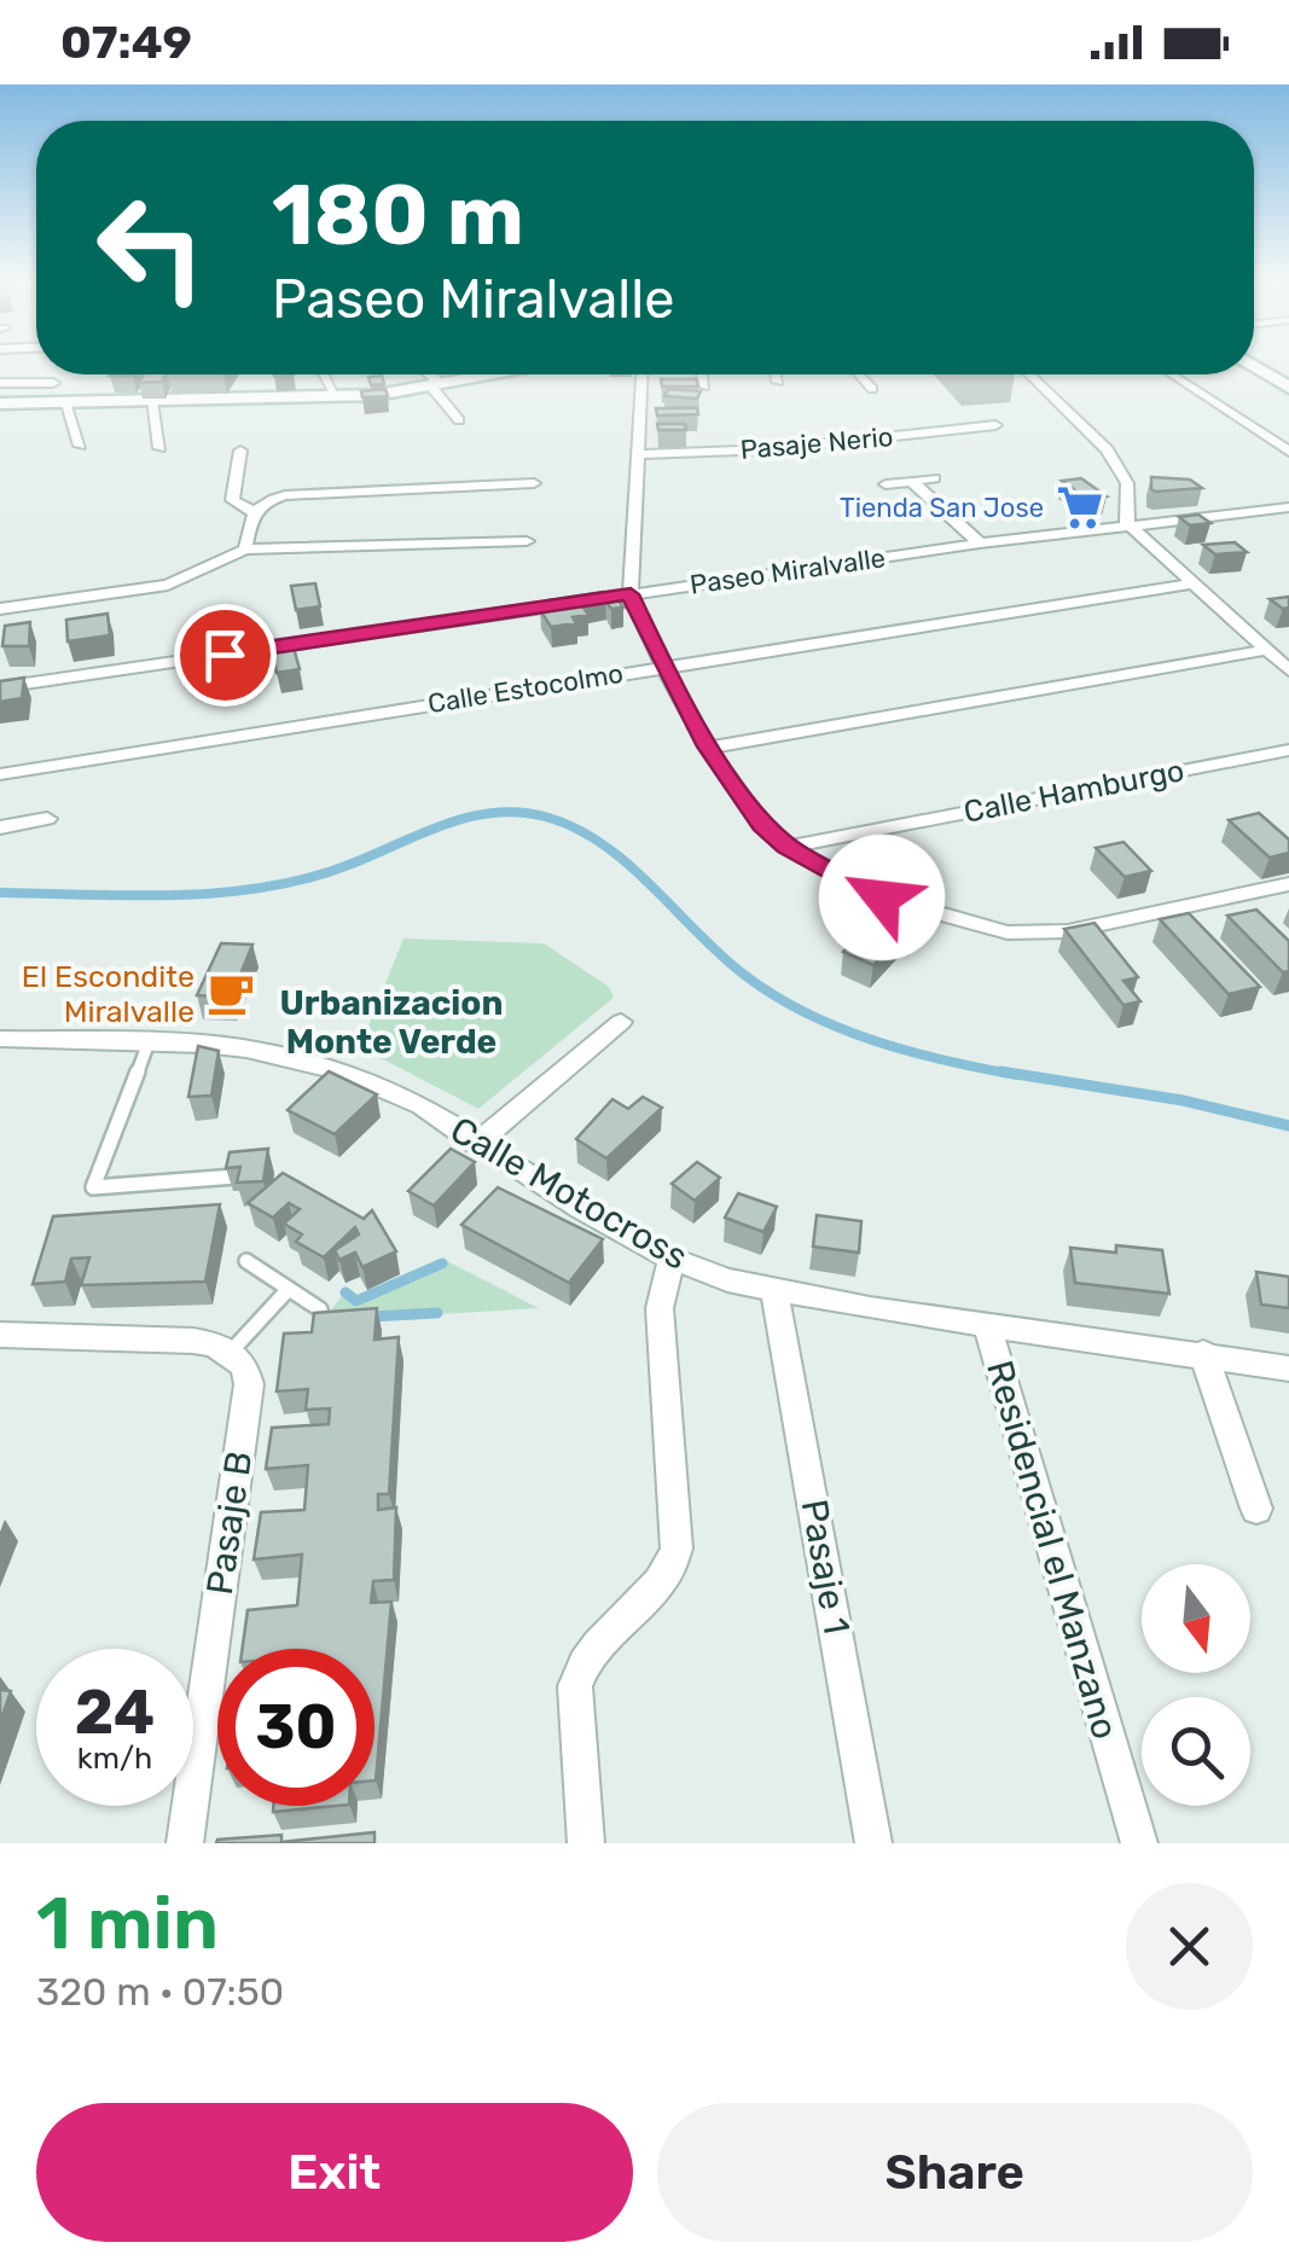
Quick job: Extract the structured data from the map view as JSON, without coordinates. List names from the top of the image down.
{
  "streets": {
    "street": [
      "Pasaje Nerio",
      "Paseo Miralvalle",
      "Calle Estocolmo",
      "Calle Hamburgo",
      "Calle Motocross",
      "Pasaje B",
      "Residencial el Manzano",
      "Pasaje 1"
    ]
  },
  "crossings": [
    ["Calle Motocross", "Residencial el Manzano"],
    ["Calle Motocross", "Pasaje 1"]
  ],
  "districts": ["Urbanizacion Monte Verde"],
  "places": {
    "supermarket": ["Tienda San Jose"],
    "cafe": ["El Escondite Miralvalle"]
  },
  "north": "bottom",
  "page": {
    "status": "07:49",
    "turn": ["180 m", "Paseo Miralvalle"],
    "speed": "24 km/h",
    "limit": "30",
    "heading": ["1 min", "320 m · 07:50"],
    "buttons": ["Exit", "Share"]
  }
}
